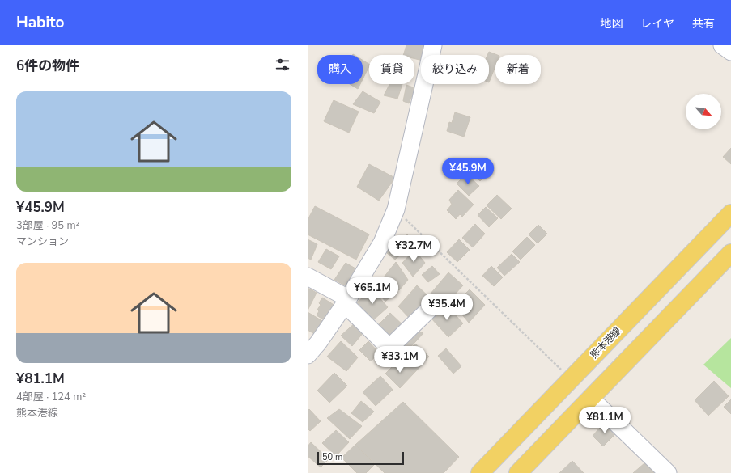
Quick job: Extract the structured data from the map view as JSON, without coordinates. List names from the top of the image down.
{
  "streets": {
    "main road": ["熊本港線"]
  },
  "scale_bar": "50 m",
  "north": "bottom right",
  "page": {
    "header": "Habito",
    "nav": ["地図", "レイヤ", "共有"],
    "heading": "6件の物件",
    "chip": [
      "購入",
      "賃貸",
      "絞り込み",
      "新着"
    ],
    "list": [
      {
        "name": "¥45.9M",
        "note": "3部屋 · 95 m² · マンション"
      },
      {
        "name": "¥81.1M",
        "note": "4部屋 · 124 m² · 熊本港線"
      }
    ],
    "price": [
      "¥45.9M",
      "¥32.7M",
      "¥65.1M",
      "¥35.4M",
      "¥33.1M",
      "¥81.1M"
    ],
    "scale": "50 m"
  }
}
